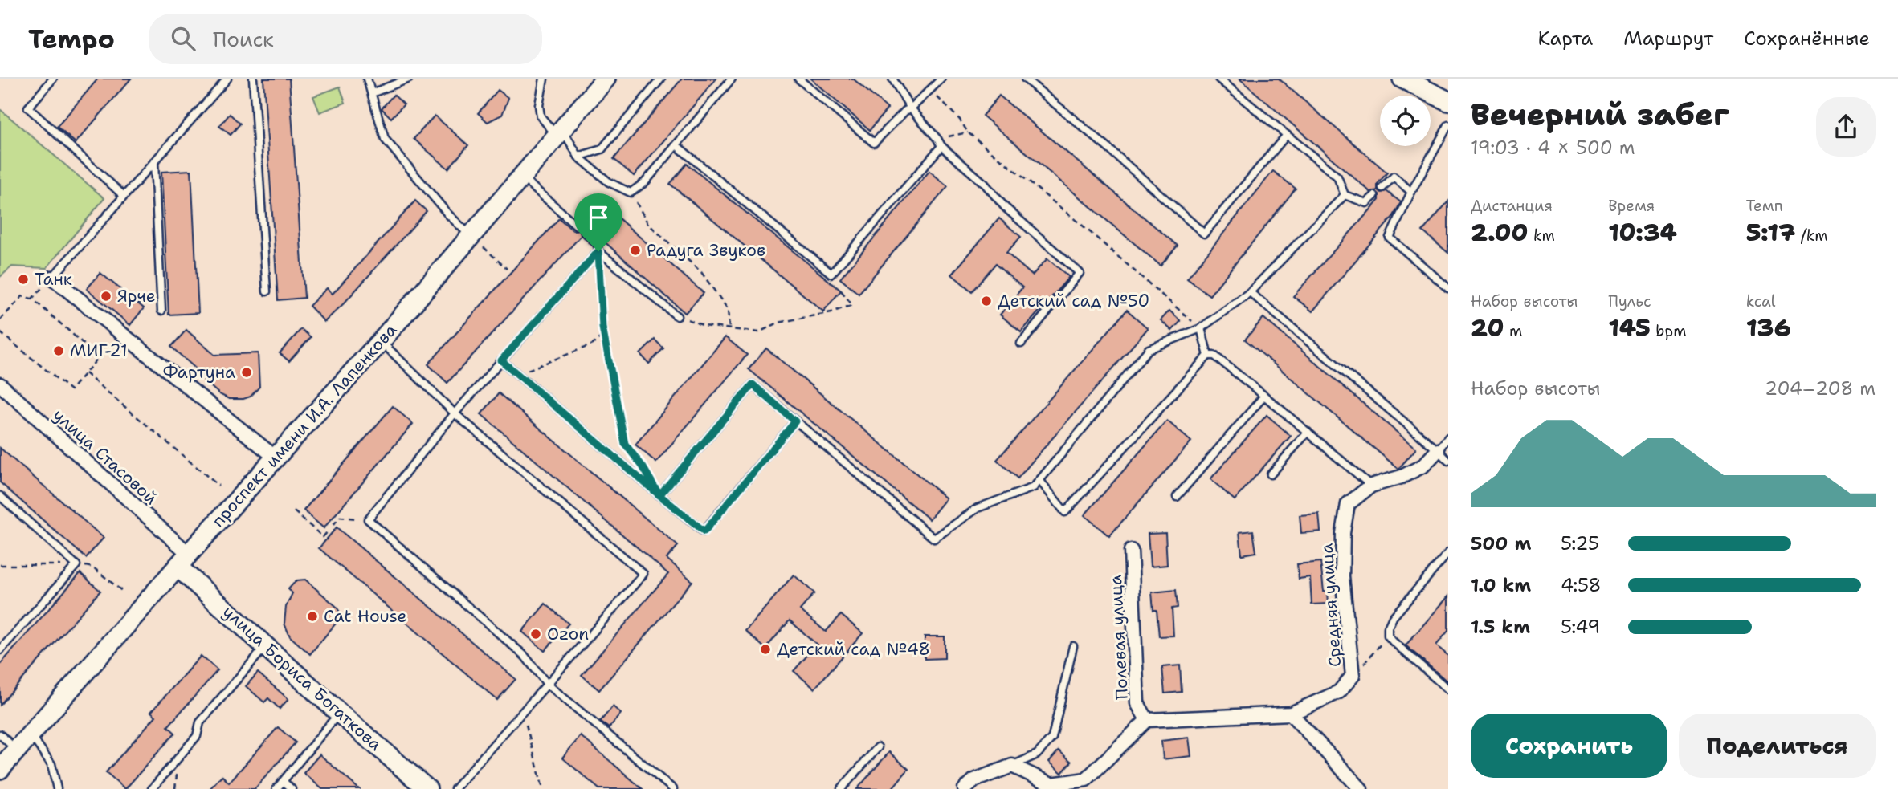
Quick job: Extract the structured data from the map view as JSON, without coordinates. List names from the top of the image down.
{
  "streets": {
    "main road": ["проспект имени И.А. Лапенкова", "улица Бориса Богаткова"],
    "street": ["улица Стасовой", "Средняя улица", "Полевая улица"]
  },
  "crossings": [
    ["проспект имени И.А. Лапенкова", "улица Стасовой"],
    ["проспект имени И.А. Лапенкова", "улица Бориса Богаткова"],
    ["улица Стасовой", "улица Бориса Богаткова"]
  ],
  "places": [
    "Радуга Звуков",
    "Танк",
    "Ярче",
    "Детский сад №50",
    "МИГ-21",
    "Фартуна",
    "Cat House",
    "Ozon",
    "Детский сад №48"
  ],
  "page": {
    "header": "Tempo",
    "search": "Поиск",
    "nav": ["Карта", "Маршрут", "Сохранённые"],
    "heading": ["Вечерний забег", "19:03 · 4 × 500 m"],
    "stats": [
      ["Дистанция", "2.00 km"],
      ["Время", "10:34"],
      ["Темп", "5:17 /km"],
      ["Набор высоты", "20 m"],
      ["Пульс", "145 bpm"],
      ["kcal", "136"]
    ],
    "chart": ["Набор высоты", "204–208 m"],
    "list": [
      {
        "name": "500 m",
        "note": "5:25"
      },
      {
        "name": "1.0 km",
        "note": "4:58"
      },
      {
        "name": "1.5 km",
        "note": "5:49"
      }
    ],
    "buttons": ["Сохранить", "Поделиться"]
  }
}
